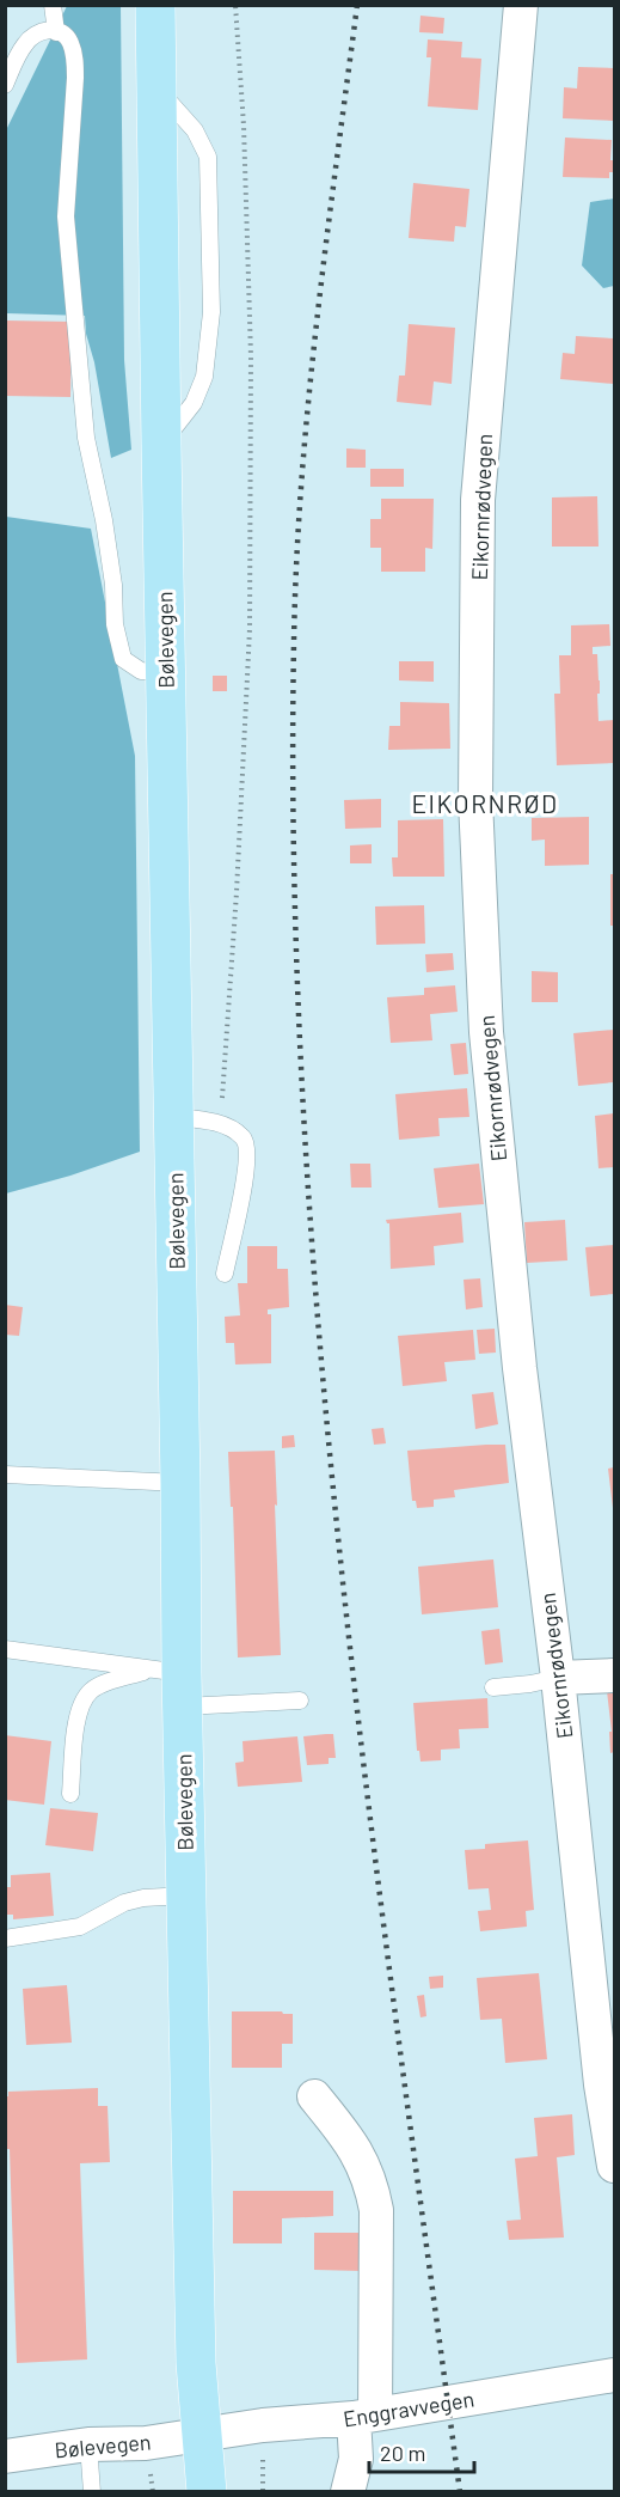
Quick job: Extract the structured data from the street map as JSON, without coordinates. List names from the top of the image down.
{
  "streets": {
    "main road": ["Bølevegen"],
    "street": ["Eikornrødvegen", "Enggravvegen"]
  },
  "crossings": [
    ["Bølevegen", "Enggravvegen"]
  ],
  "districts": ["EIKORNRØD"],
  "scale_bar": "20 m"
}
